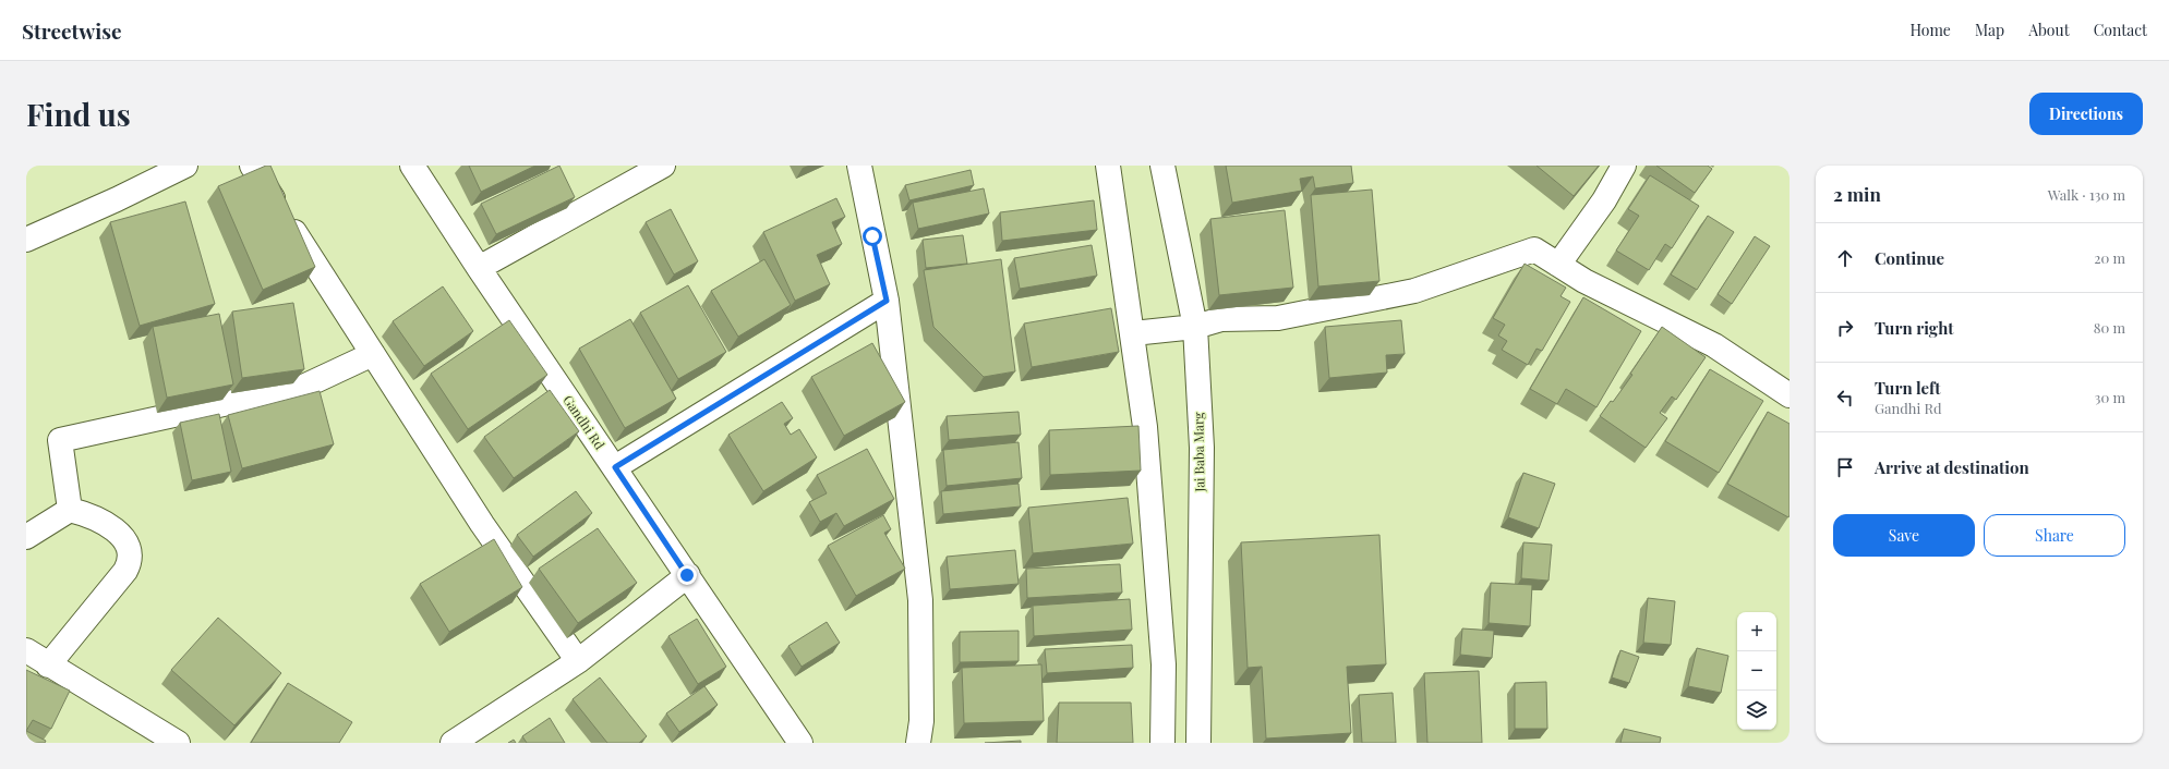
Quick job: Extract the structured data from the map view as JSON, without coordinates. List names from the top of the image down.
{
  "streets": {
    "street": ["Gandhi Rd", "Jai Baba Marg"]
  },
  "page": {
    "header": "Streetwise",
    "nav": [
      "Home",
      "Map",
      "About",
      "Contact"
    ],
    "buttons": [
      "Directions",
      ["Save", "Share"]
    ],
    "title": "Find us",
    "heading": ["2 min", "Walk · 130 m"],
    "list": [
      ["Continue", "20 m"],
      ["Turn right", "80 m"],
      ["Turn left", "Gandhi Rd", "30 m"],
      "Arrive at destination"
    ],
    "map_buttons": ["+", "−"]
  }
}
